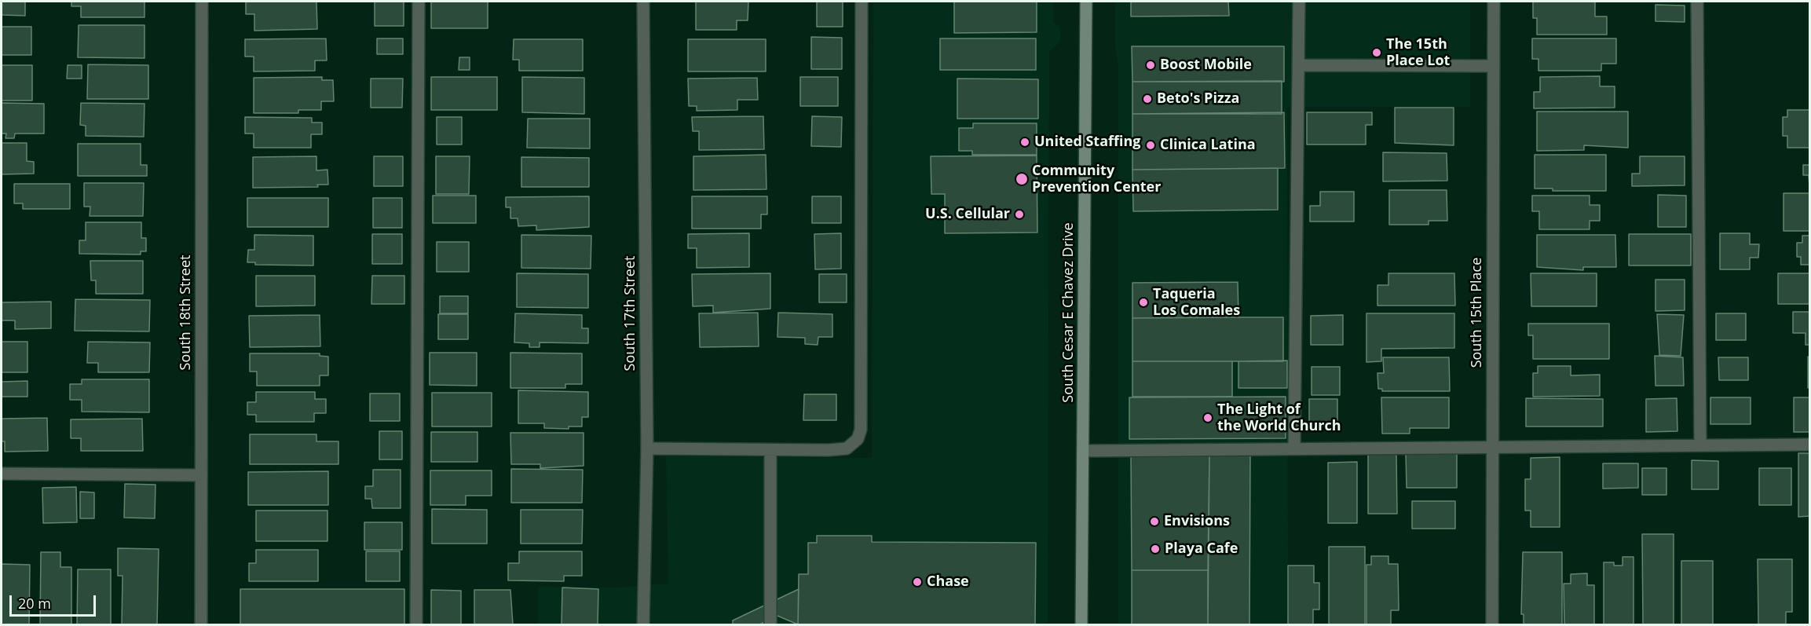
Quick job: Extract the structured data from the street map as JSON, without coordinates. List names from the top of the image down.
{
  "streets": {
    "main road": ["South Cesar E Chavez Drive"],
    "street": ["South 18th Street", "South 15th Place", "South 17th Street"]
  },
  "places": [
    "The 15th Place Lot",
    "Boost Mobile",
    "Beto's Pizza",
    "United Staffing",
    "Clinica Latina",
    "Community Prevention Center",
    "U.S. Cellular",
    "Taqueria Los Comales",
    "The Light of the World Church",
    "Envisions",
    "Playa Cafe",
    "Chase"
  ],
  "scale_bar": "20 m"
}
